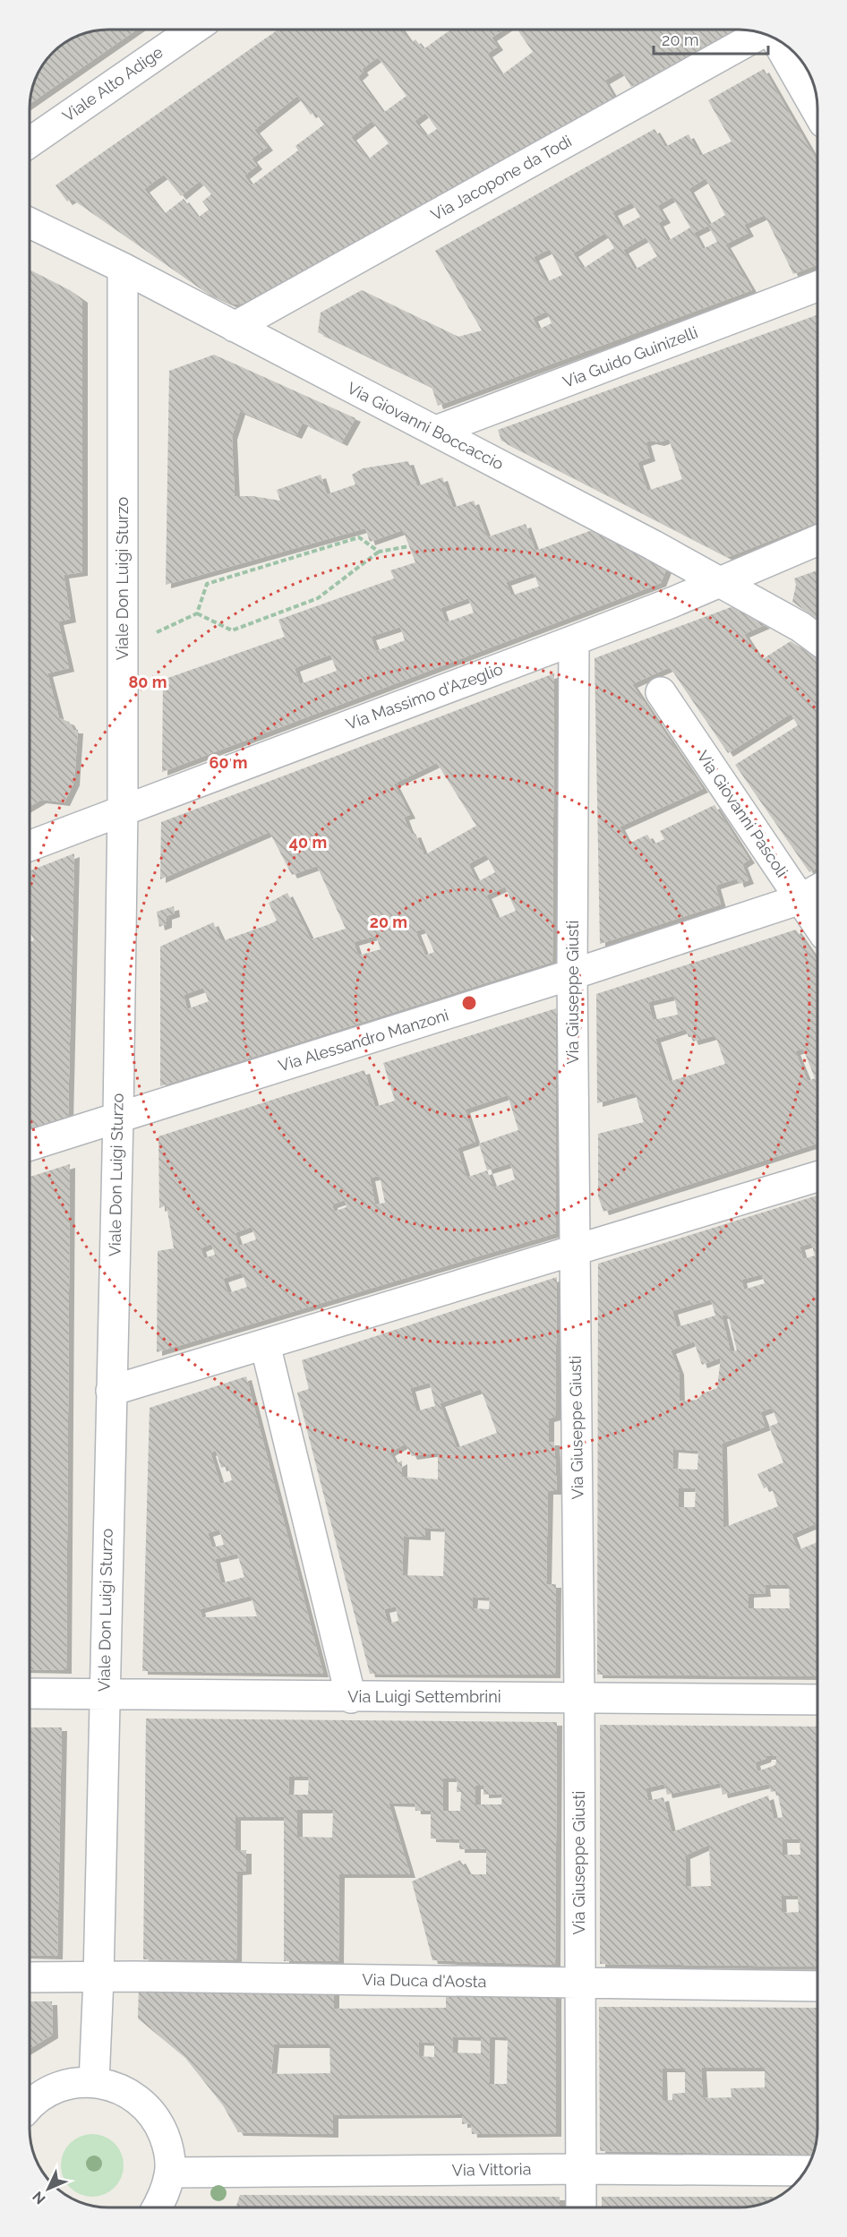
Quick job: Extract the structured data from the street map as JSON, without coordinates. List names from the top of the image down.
{
  "streets": {
    "street": [
      "Viale Alto Adige",
      "Via Jacopone da Todi",
      "Via Guido Guinizelli",
      "Via Giovanni Boccaccio",
      "Viale Don Luigi Sturzo",
      "Via Massimo d'Azeglio",
      "Via Giovanni Pascoli",
      "Via Giuseppe Giusti",
      "Via Alessandro Manzoni",
      "Via Luigi Settembrini",
      "Via Duca d'Aosta",
      "Via Vittoria"
    ]
  },
  "crossings": [
    ["Via Jacopone da Todi", "Via Giovanni Boccaccio"],
    ["Via Guido Guinizelli", "Via Giovanni Boccaccio"],
    ["Via Giovanni Boccaccio", "Viale Don Luigi Sturzo"],
    ["Via Giovanni Boccaccio", "Via Massimo d'Azeglio"],
    ["Viale Don Luigi Sturzo", "Via Massimo d'Azeglio"],
    ["Viale Don Luigi Sturzo", "Via Alessandro Manzoni"],
    ["Viale Don Luigi Sturzo", "Via Luigi Settembrini"],
    ["Viale Don Luigi Sturzo", "Via Duca d'Aosta"],
    ["Via Massimo d'Azeglio", "Via Giuseppe Giusti"],
    ["Via Giovanni Pascoli", "Via Alessandro Manzoni"],
    ["Via Giuseppe Giusti", "Via Alessandro Manzoni"],
    ["Via Giuseppe Giusti", "Via Luigi Settembrini"],
    ["Via Giuseppe Giusti", "Via Duca d'Aosta"],
    ["Via Giuseppe Giusti", "Via Vittoria"]
  ],
  "scale_bar": "20 m",
  "north": "bottom left",
  "rings": [
    "80 m",
    "60 m",
    "40 m",
    "20 m"
  ]
}
